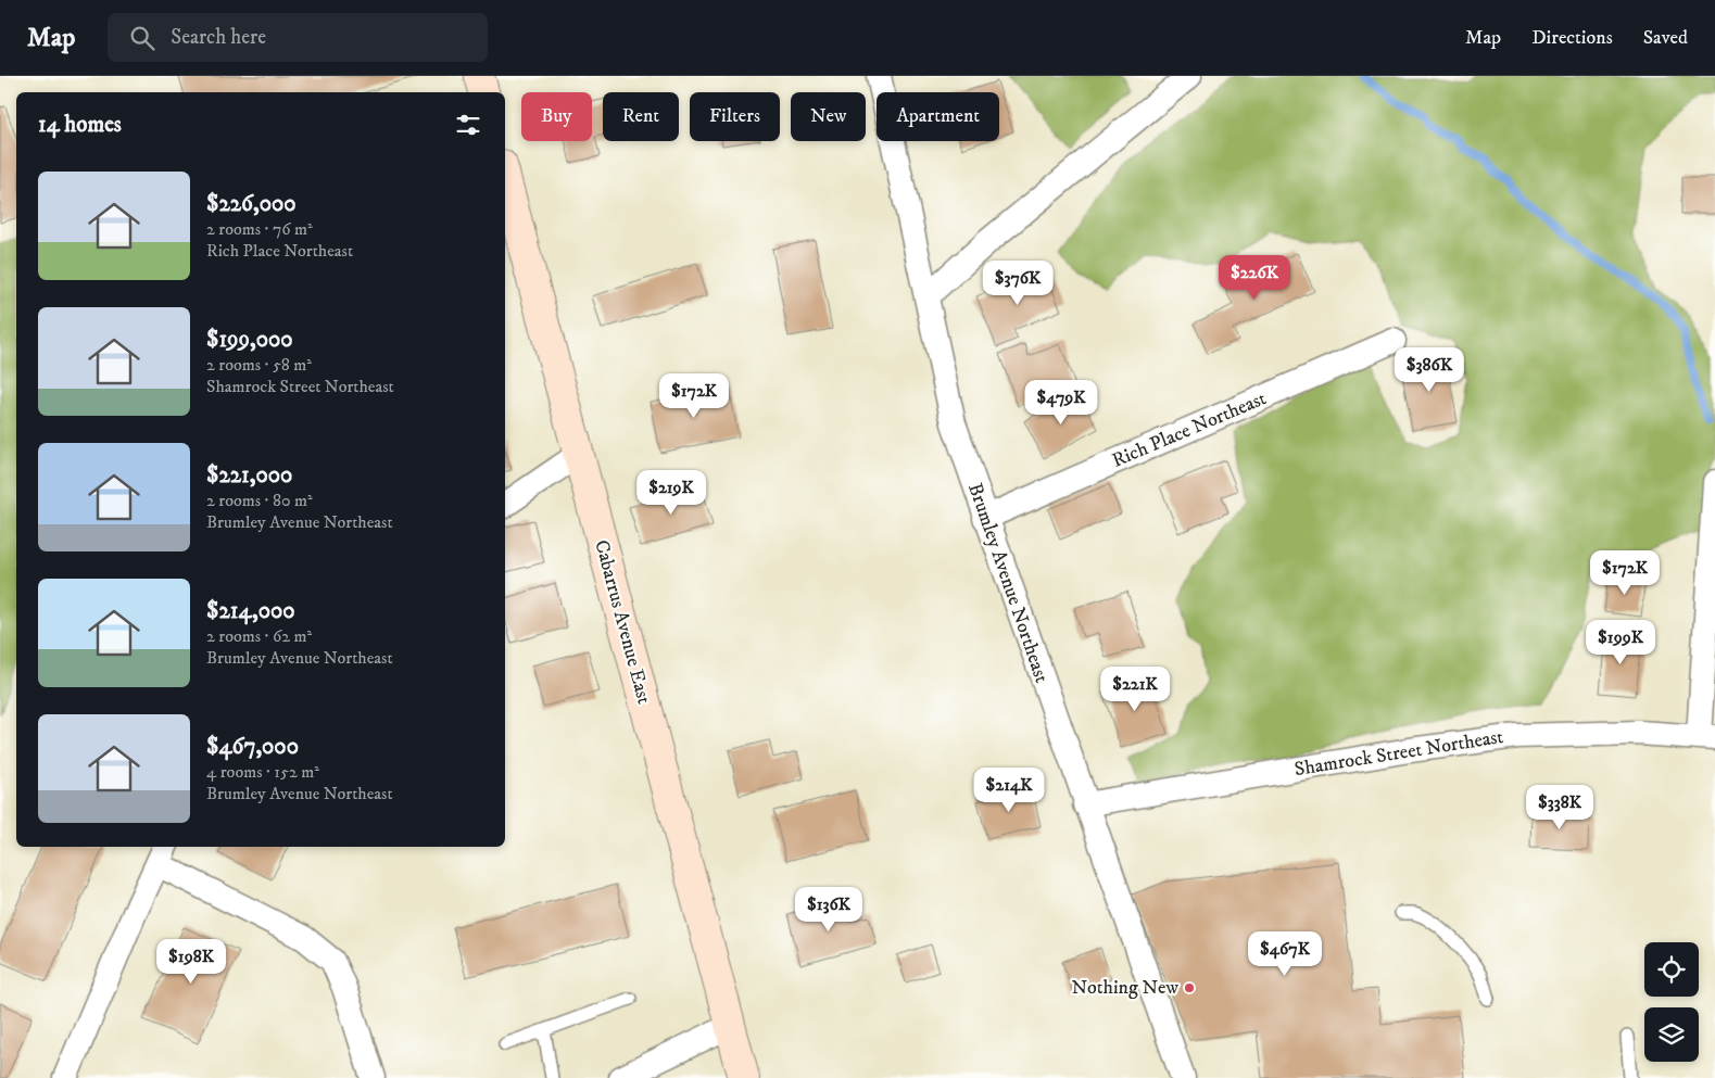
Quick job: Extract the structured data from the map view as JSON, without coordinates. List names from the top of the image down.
{
  "streets": {
    "main road": ["Cabarrus Avenue East"],
    "street": ["Rich Place Northeast", "Brumley Avenue Northeast", "Shamrock Street Northeast"]
  },
  "crossings": [
    ["Rich Place Northeast", "Brumley Avenue Northeast"],
    ["Brumley Avenue Northeast", "Shamrock Street Northeast"]
  ],
  "places": ["Nothing New"],
  "page": {
    "header": "Map",
    "search": "Search here",
    "nav": ["Map", "Directions", "Saved"],
    "chip": [
      "Buy",
      "Rent",
      "Filters",
      "New",
      "Apartment"
    ],
    "heading": "14 homes",
    "list": [
      {
        "name": "$226,000",
        "note": "2 rooms · 76 m² · Rich Place Northeast"
      },
      {
        "name": "$199,000",
        "note": "2 rooms · 58 m² · Shamrock Street Northeast"
      },
      {
        "name": "$221,000",
        "note": "2 rooms · 80 m² · Brumley Avenue Northeast"
      },
      {
        "name": "$214,000",
        "note": "2 rooms · 62 m² · Brumley Avenue Northeast"
      },
      {
        "name": "$467,000",
        "note": "4 rooms · 152 m² · Brumley Avenue Northeast"
      }
    ],
    "price": [
      "$226K",
      "$376K",
      "$386K",
      "$172K",
      "$479K",
      "$219K",
      "$172K",
      "$199K",
      "$221K",
      "$214K",
      "$338K",
      "$136K",
      "$467K",
      "$198K"
    ]
  }
}
